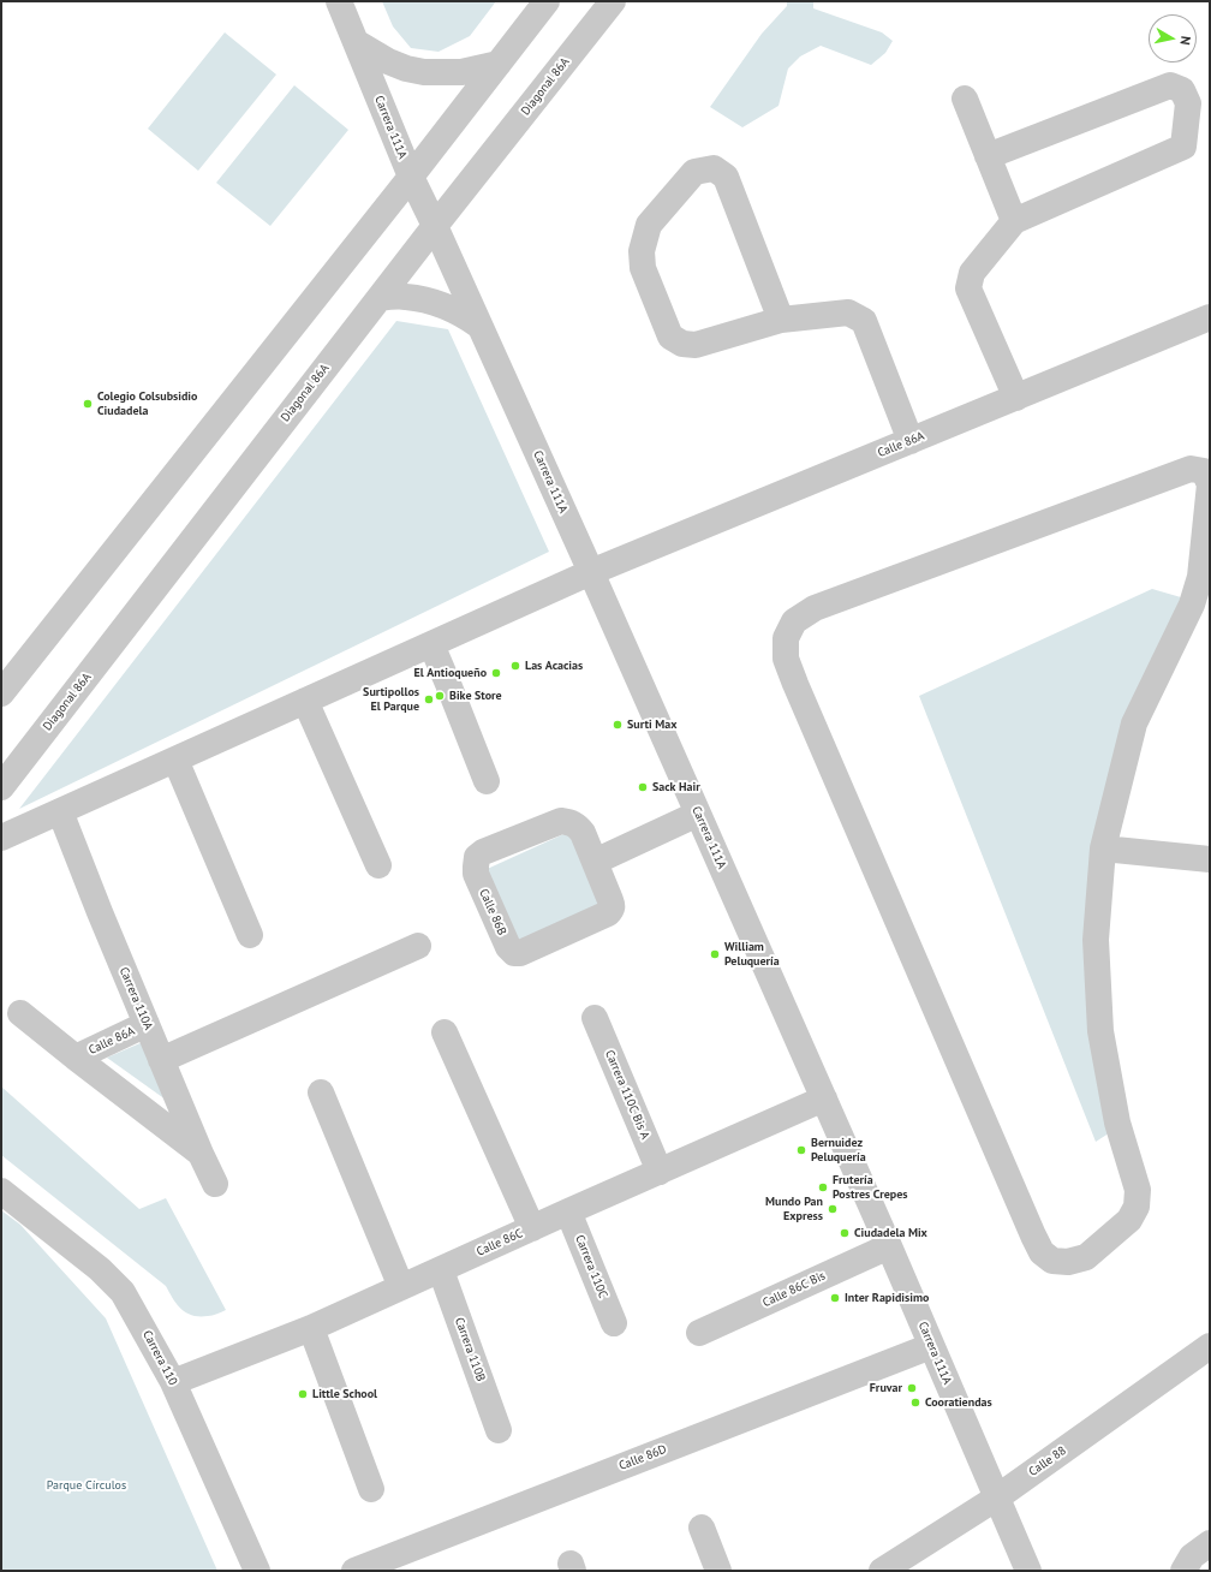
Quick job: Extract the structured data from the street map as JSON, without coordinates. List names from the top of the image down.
{
  "streets": {
    "street": [
      "Diagonal 86A",
      "Carrera 111A",
      "Calle 86A",
      "Calle 86B",
      "Carrera 110A",
      "Carrera 110C Bis A",
      "Calle 86C",
      "Carrera 110C",
      "Calle 86C Bis",
      "Carrera 110B",
      "Carrera 110",
      "Calle 86D",
      "Calle 88"
    ]
  },
  "crossings": [
    ["Diagonal 86A", "Carrera 111A"],
    ["Carrera 111A", "Calle 86A"],
    ["Carrera 111A", "Calle 86C"],
    ["Carrera 111A", "Calle 86C Bis"],
    ["Carrera 111A", "Calle 86D"],
    ["Carrera 111A", "Calle 88"],
    ["Calle 86A", "Carrera 110A"],
    ["Carrera 110C Bis A", "Calle 86C"],
    ["Calle 86C", "Carrera 110C"],
    ["Calle 86C", "Carrera 110B"],
    ["Calle 86C", "Carrera 110"]
  ],
  "parks": ["Parque Círculos"],
  "places": [
    "Colegio Colsubsidio Ciudadela",
    "Las Acacias",
    "El Antioqueño",
    "Bike Store",
    "Surtipollos El Parque",
    "Surti Max",
    "Sack Hair",
    "William Peluquería",
    "Bernuidez Peluquería",
    "Frutería Postres Crepes",
    "Mundo Pan Express",
    "Ciudadela Mix",
    "Inter Rapidisimo",
    "Fruvar",
    "Little School",
    "Cooratiendas"
  ],
  "north": "right"
}
